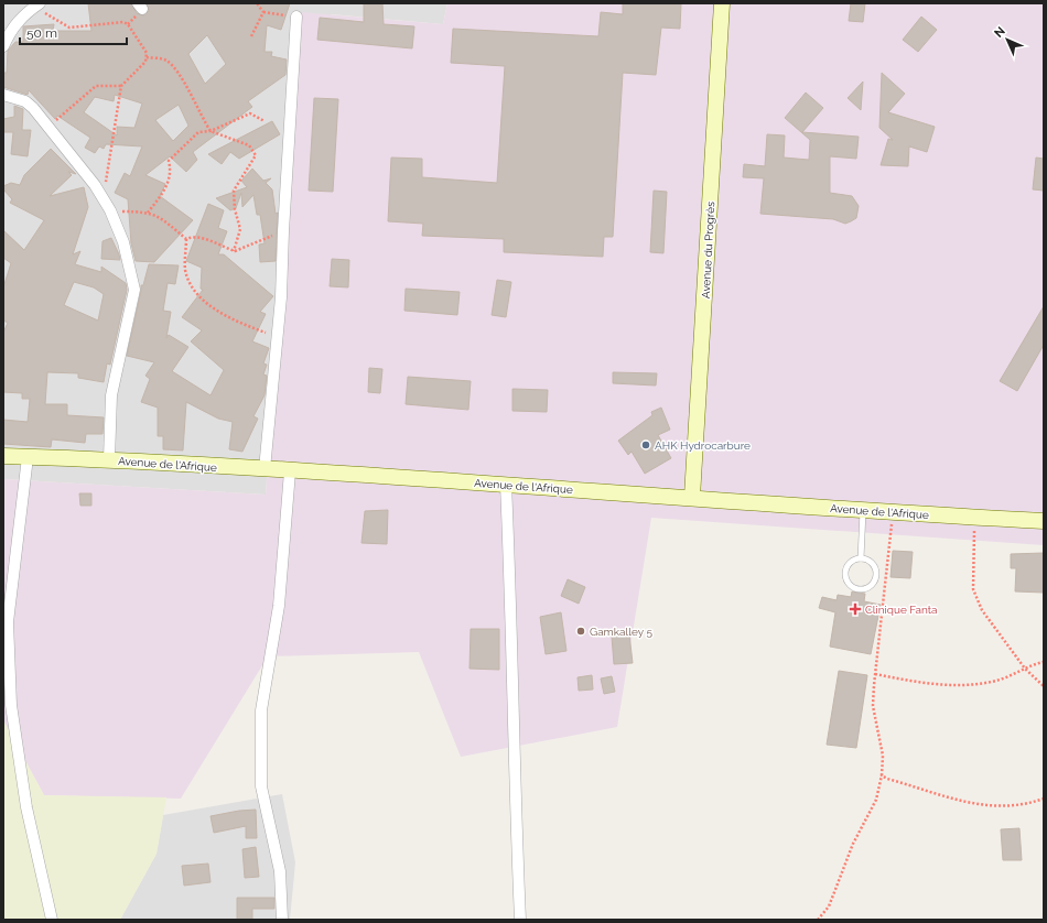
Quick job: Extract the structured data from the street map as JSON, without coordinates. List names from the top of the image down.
{
  "streets": {
    "main road": ["Avenue du Progrès", "Avenue de l'Afrique"]
  },
  "crossings": [
    ["Avenue du Progrès", "Avenue de l'Afrique"]
  ],
  "places": {
    "other": ["AHK Hydrocarbure", "Gamkalley 5"],
    "health": ["Clinique Fanta"]
  },
  "scale_bar": "50 m",
  "north": "top left"
}
